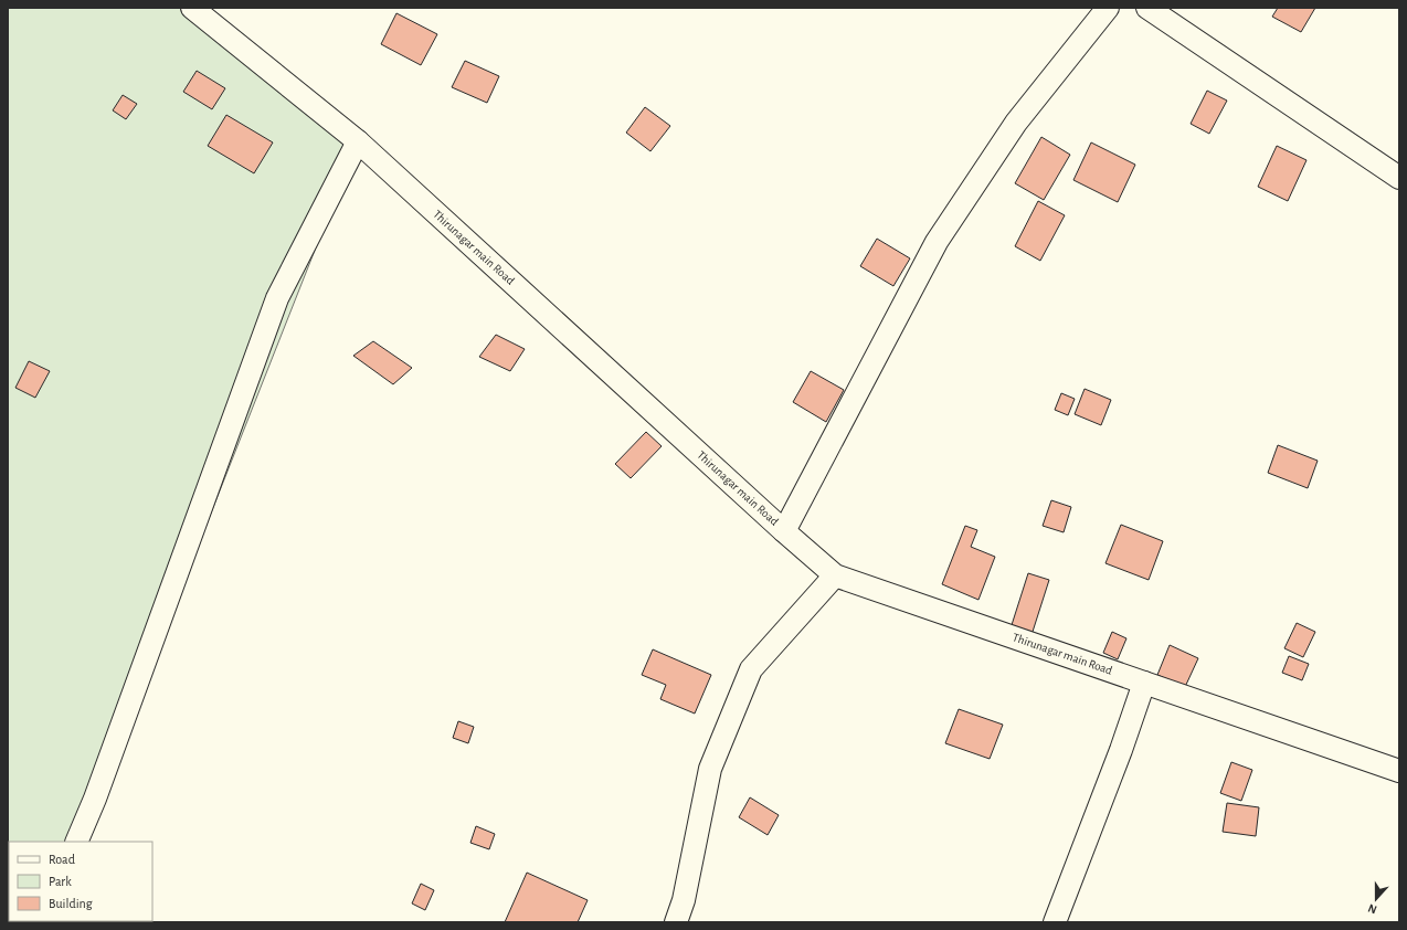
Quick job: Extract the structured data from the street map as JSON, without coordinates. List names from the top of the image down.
{
  "streets": {
    "street": ["Thirunagar main Road"]
  },
  "legend": ["Road", "Park", "Building"],
  "north": "bottom"
}
